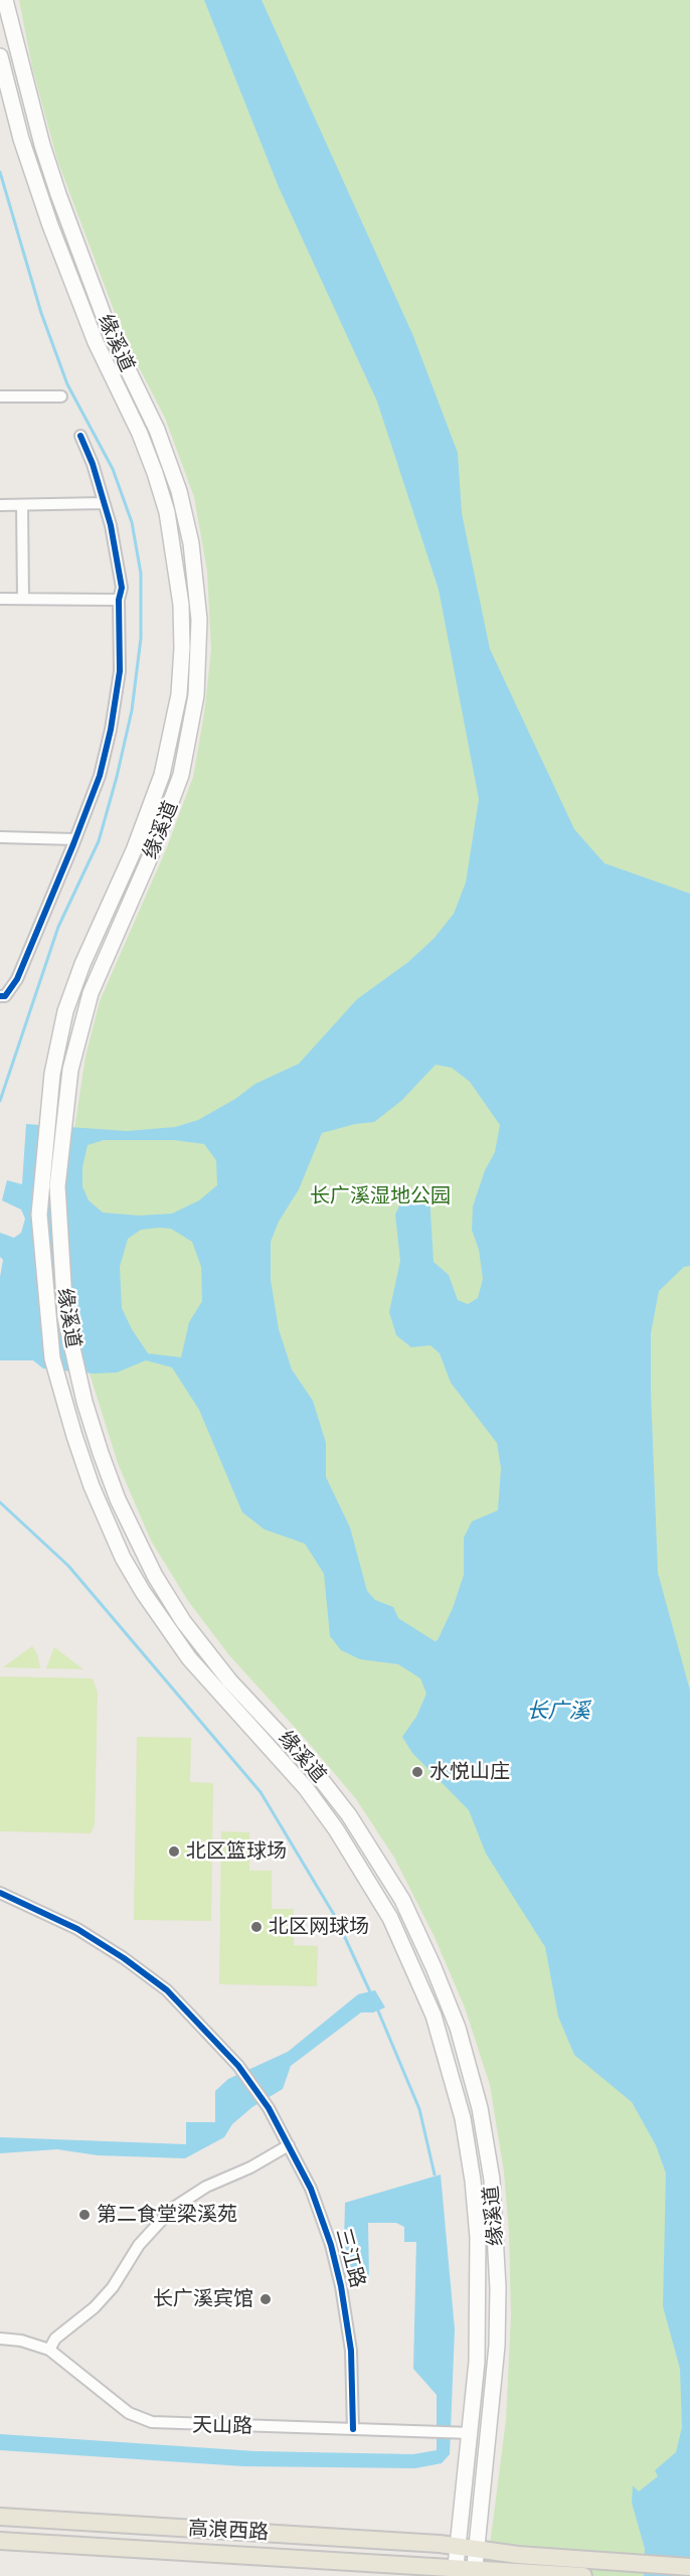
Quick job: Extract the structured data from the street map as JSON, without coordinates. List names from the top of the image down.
{
  "streets": {
    "main road": ["缘溪道", "高浪西路"],
    "street": ["三江路", "天山路"]
  },
  "crossings": [
    ["缘溪道", "天山路"],
    ["缘溪道", "高浪西路"],
    ["三江路", "天山路"]
  ],
  "water": ["长广溪"],
  "parks": ["长广溪湿地公园"],
  "places": [
    "水悦山庄",
    "北区篮球场",
    "北区网球场",
    "第二食堂梁溪苑",
    "长广溪宾馆"
  ]
}
